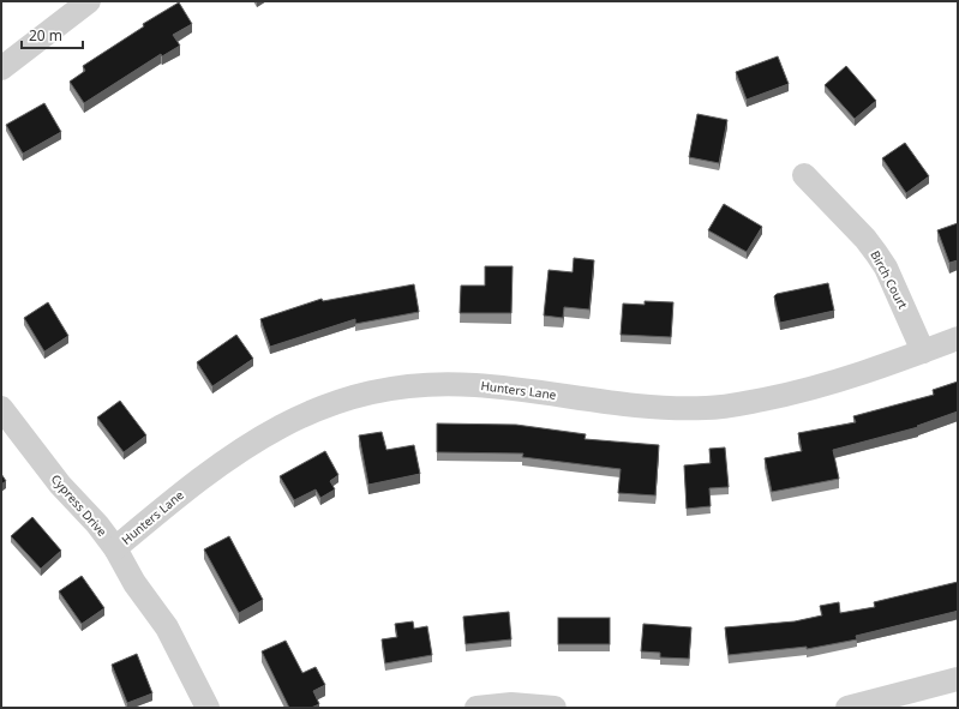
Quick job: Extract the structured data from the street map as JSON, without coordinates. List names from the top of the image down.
{
  "streets": {
    "street": ["Birch Court", "Hunters Lane", "Cypress Drive"]
  },
  "crossings": [
    ["Birch Court", "Hunters Lane"],
    ["Hunters Lane", "Cypress Drive"]
  ],
  "scale_bar": "20 m"
}
